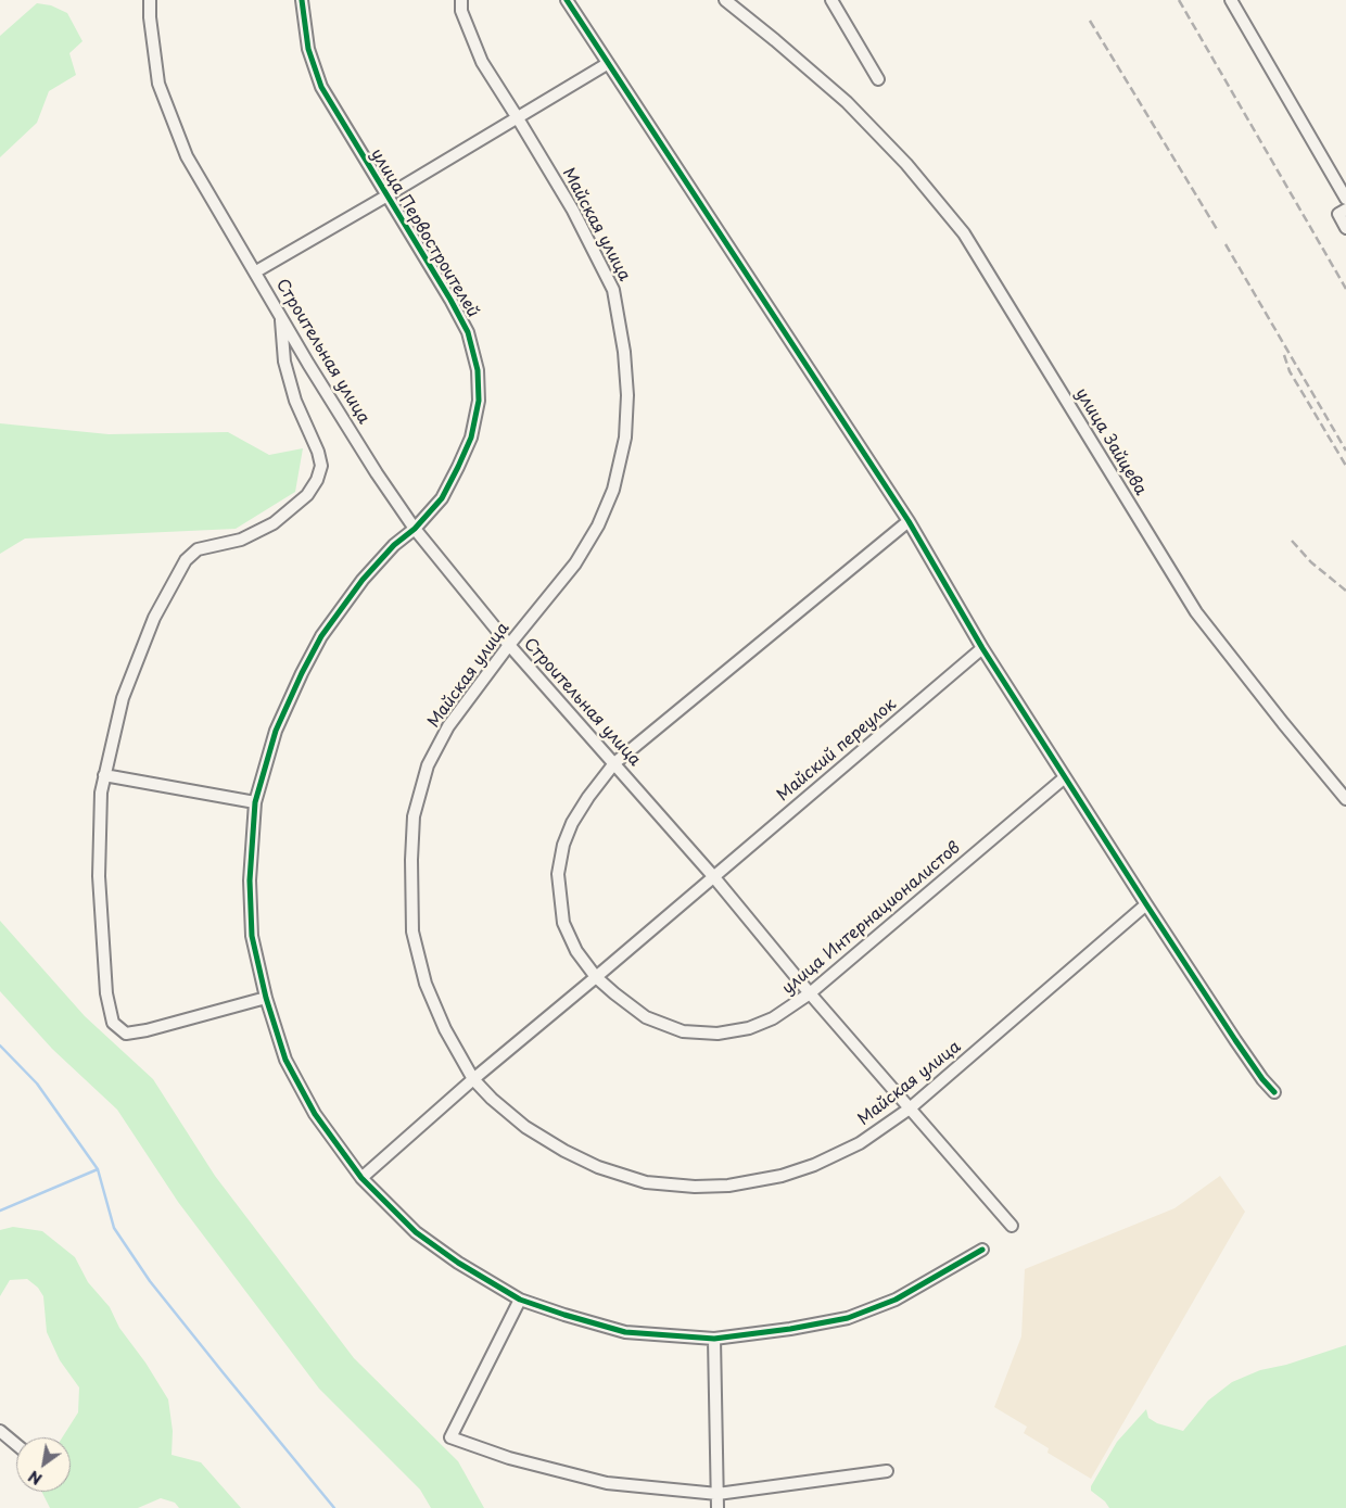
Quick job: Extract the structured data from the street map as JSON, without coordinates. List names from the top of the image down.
{
  "streets": {
    "street": [
      "Майская улица",
      "улица Первостроителей",
      "Строительная улица",
      "улица Зайцева",
      "Майский переулок",
      "улица Интернационалистов"
    ]
  },
  "crossings": [
    ["Майская улица", "Строительная улица"],
    ["Майская улица", "Майский переулок"],
    ["улица Первостроителей", "Строительная улица"],
    ["улица Первостроителей", "Майский переулок"],
    ["Строительная улица", "Майский переулок"],
    ["Строительная улица", "улица Интернационалистов"],
    ["Майский переулок", "улица Интернационалистов"]
  ],
  "north": "bottom left"
}
